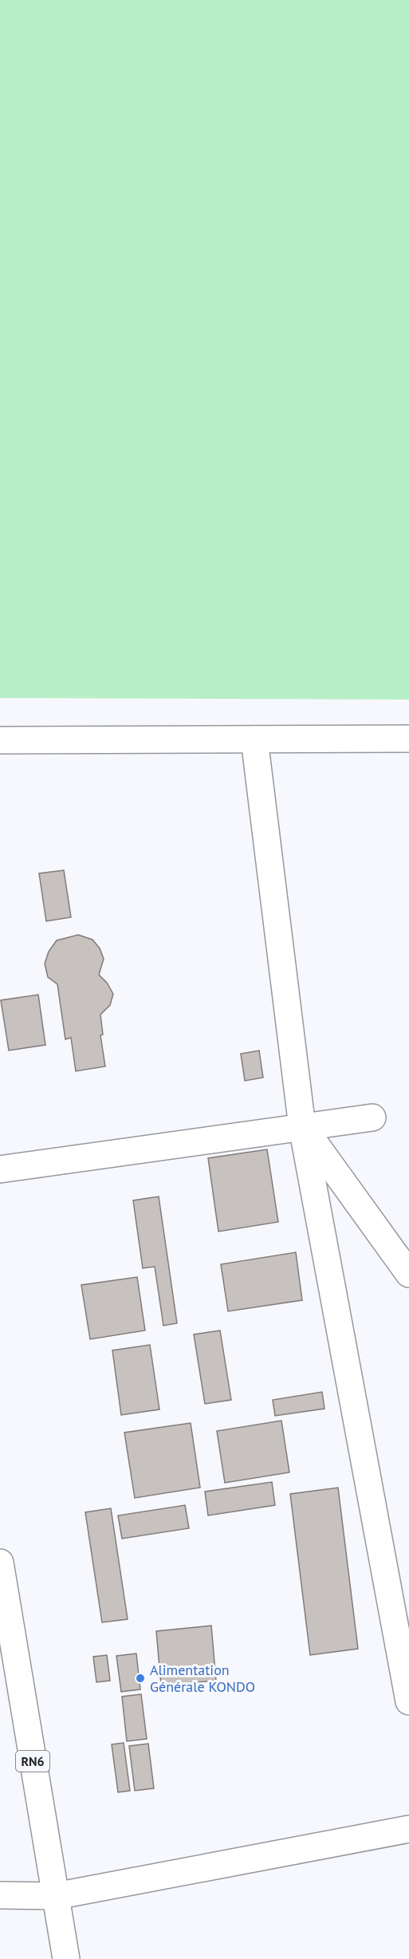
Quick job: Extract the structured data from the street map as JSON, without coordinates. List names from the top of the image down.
{
  "streets": {
    "main road": ["RN6"]
  },
  "places": ["Alimentation Générale KONDO"]
}
